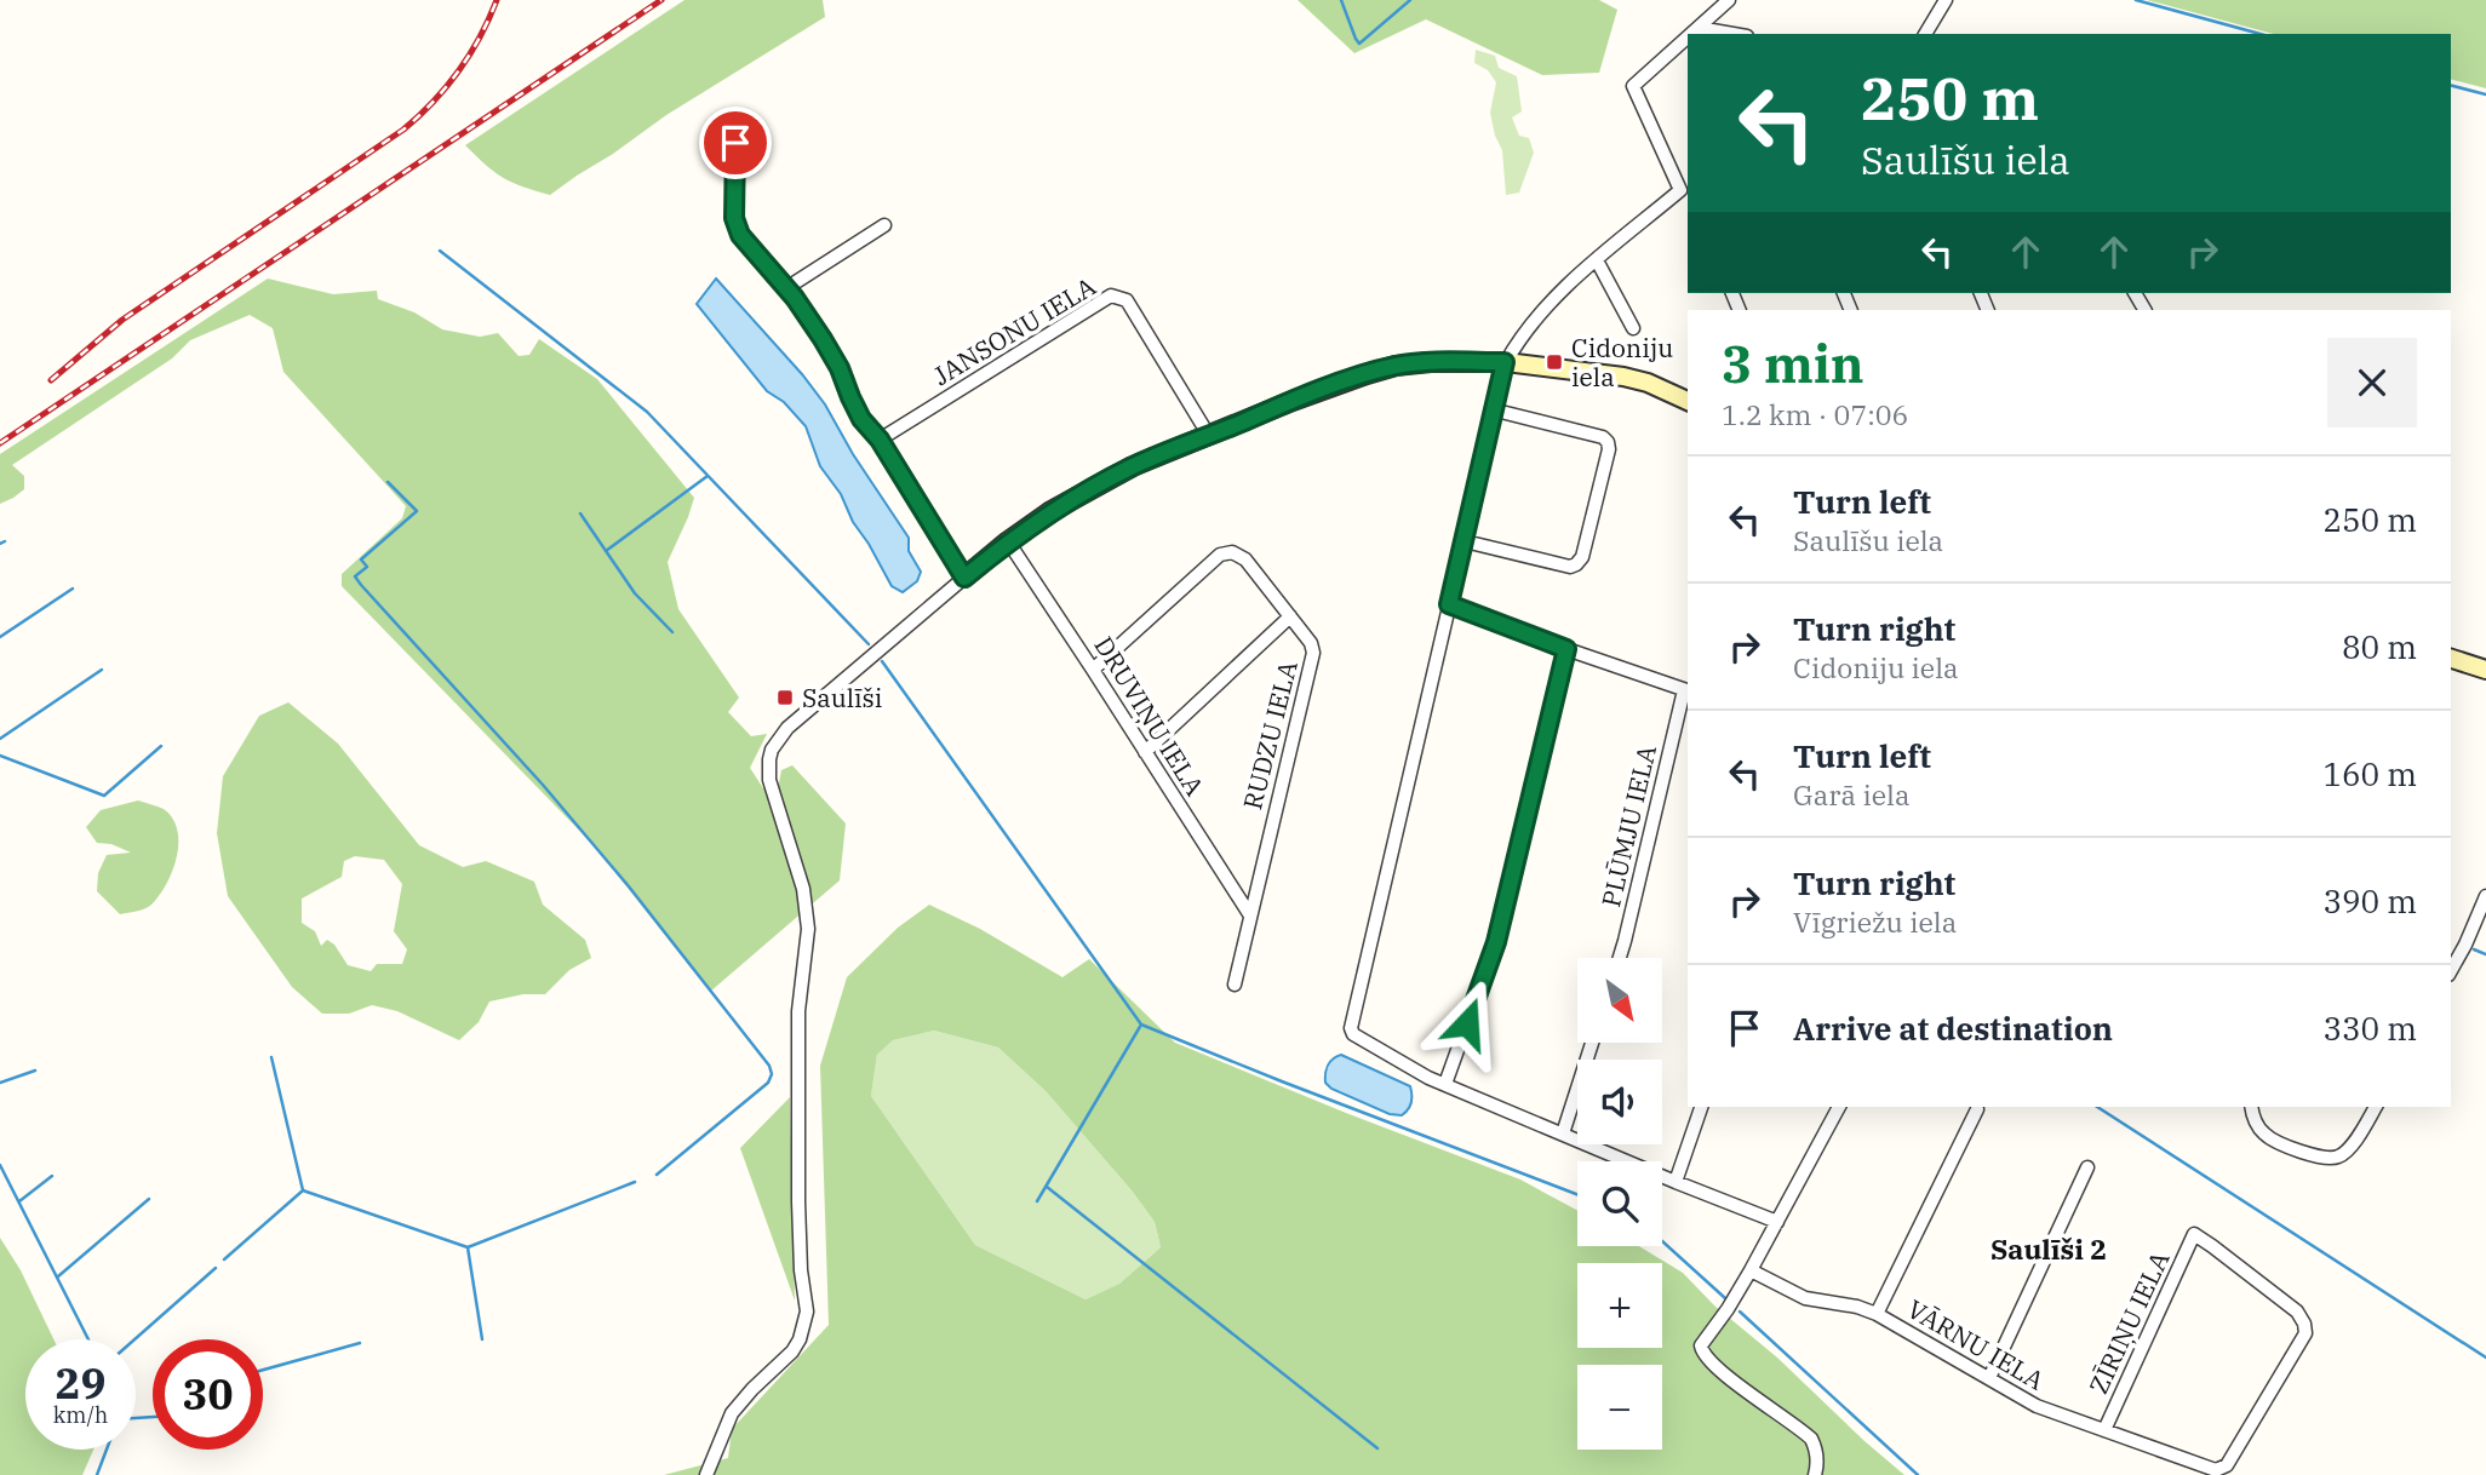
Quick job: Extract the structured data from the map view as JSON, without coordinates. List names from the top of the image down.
{
  "streets": {
    "street": [
      "JANSONU IELA",
      "DRUVIŅU IELA",
      "RUDZU IELA",
      "PLŪMJU IELA",
      "ZĪRIŅU IELA",
      "VĀRNU IELA"
    ]
  },
  "crossings": [
    ["DRUVIŅU IELA", "RUDZU IELA"],
    ["ZĪRIŅU IELA", "VĀRNU IELA"]
  ],
  "districts": ["Saulīši 2"],
  "places": {
    "transit": ["Cidoniju iela", "Saulīši"]
  },
  "north": "bottom right",
  "page": {
    "turn": ["250 m", "Saulīšu iela"],
    "heading": ["3 min", "1.2 km · 07:06"],
    "list": [
      {
        "name": "Turn left",
        "note": "Saulīšu iela",
        "value": "250 m"
      },
      {
        "name": "Turn right",
        "note": "Cidoniju iela",
        "value": "80 m"
      },
      {
        "name": "Turn left",
        "note": "Garā iela",
        "value": "160 m"
      },
      {
        "name": "Turn right",
        "note": "Vīgriežu iela",
        "value": "390 m"
      },
      {
        "name": "Arrive at destination",
        "value": "330 m"
      }
    ],
    "map_buttons": ["+", "−"],
    "speed": "29 km/h",
    "limit": "30"
  }
}
